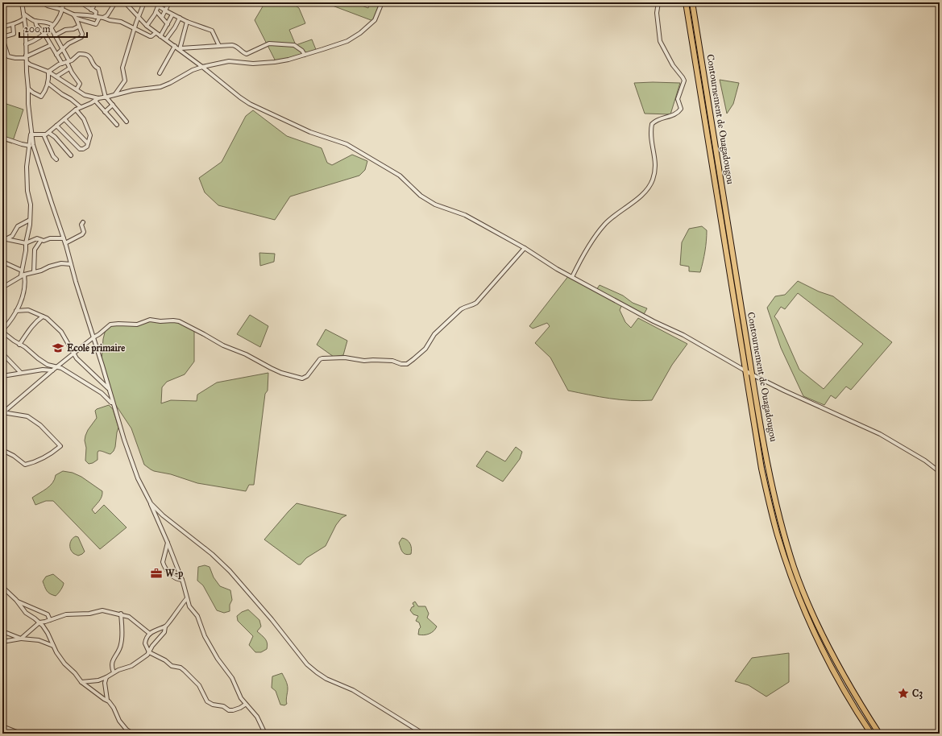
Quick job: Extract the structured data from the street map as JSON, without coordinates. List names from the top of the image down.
{
  "streets": {
    "highway": ["Contournement de Ouagadougou"]
  },
  "places": {
    "school or university": ["Ecole primaire"],
    "office": ["W-p"],
    "place": ["C3"]
  },
  "scale_bar": "200 m"
}
